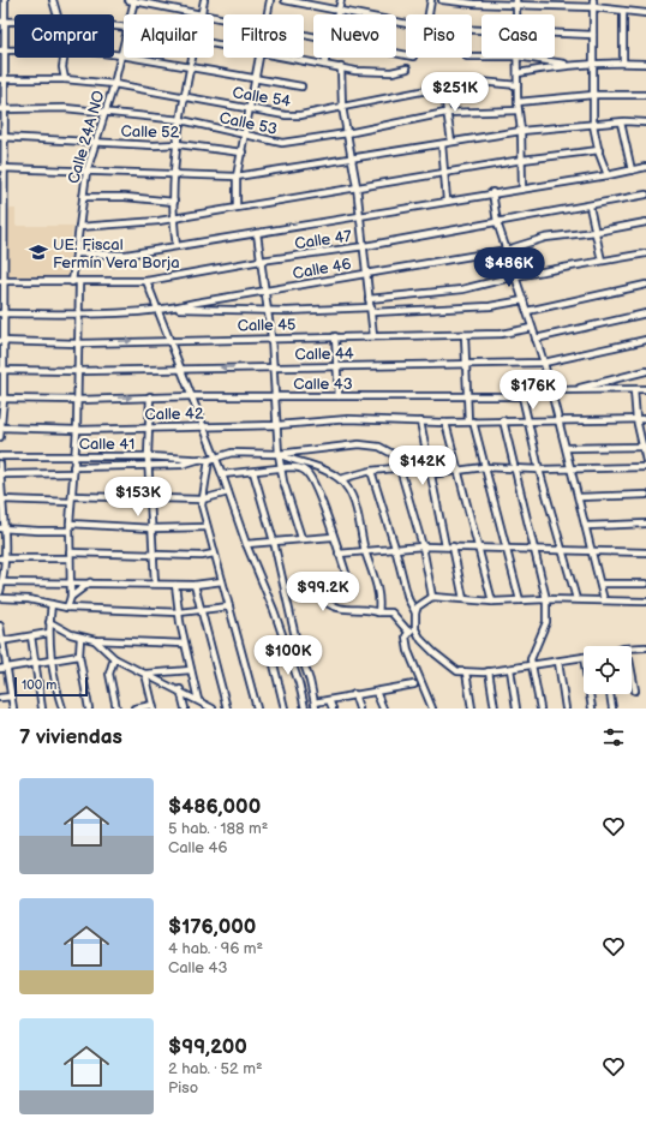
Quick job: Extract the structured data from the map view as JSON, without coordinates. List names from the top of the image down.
{
  "streets": {
    "street": [
      "Calle 54",
      "Calle 53",
      "Calle 52",
      "Calle 24A NO",
      "Calle 47",
      "Calle 46",
      "Calle 45",
      "Calle 44",
      "Calle 43",
      "Calle 42",
      "Calle 41"
    ]
  },
  "crossings": [
    ["Calle 54", "Calle 24A NO"],
    ["Calle 53", "Calle 24A NO"],
    ["Calle 52", "Calle 24A NO"],
    ["Calle 24A NO", "Calle 47"]
  ],
  "places": {
    "school or university": ["UE. Fiscal Fermín Vera Borja"]
  },
  "scale_bar": "100 m",
  "page": {
    "chip": [
      "Comprar",
      "Alquilar",
      "Filtros",
      "Nuevo",
      "Piso",
      "Casa"
    ],
    "price": [
      "$251K",
      "$486K",
      "$176K",
      "$142K",
      "$153K",
      "$99.2K",
      "$100K"
    ],
    "scale": "100 m",
    "heading": "7 viviendas",
    "list": [
      {
        "name": "$486,000",
        "note": "5 hab. · 188 m² · Calle 46"
      },
      {
        "name": "$176,000",
        "note": "4 hab. · 96 m² · Calle 43"
      },
      {
        "name": "$99,200",
        "note": "2 hab. · 52 m² · Piso"
      }
    ]
  }
}
